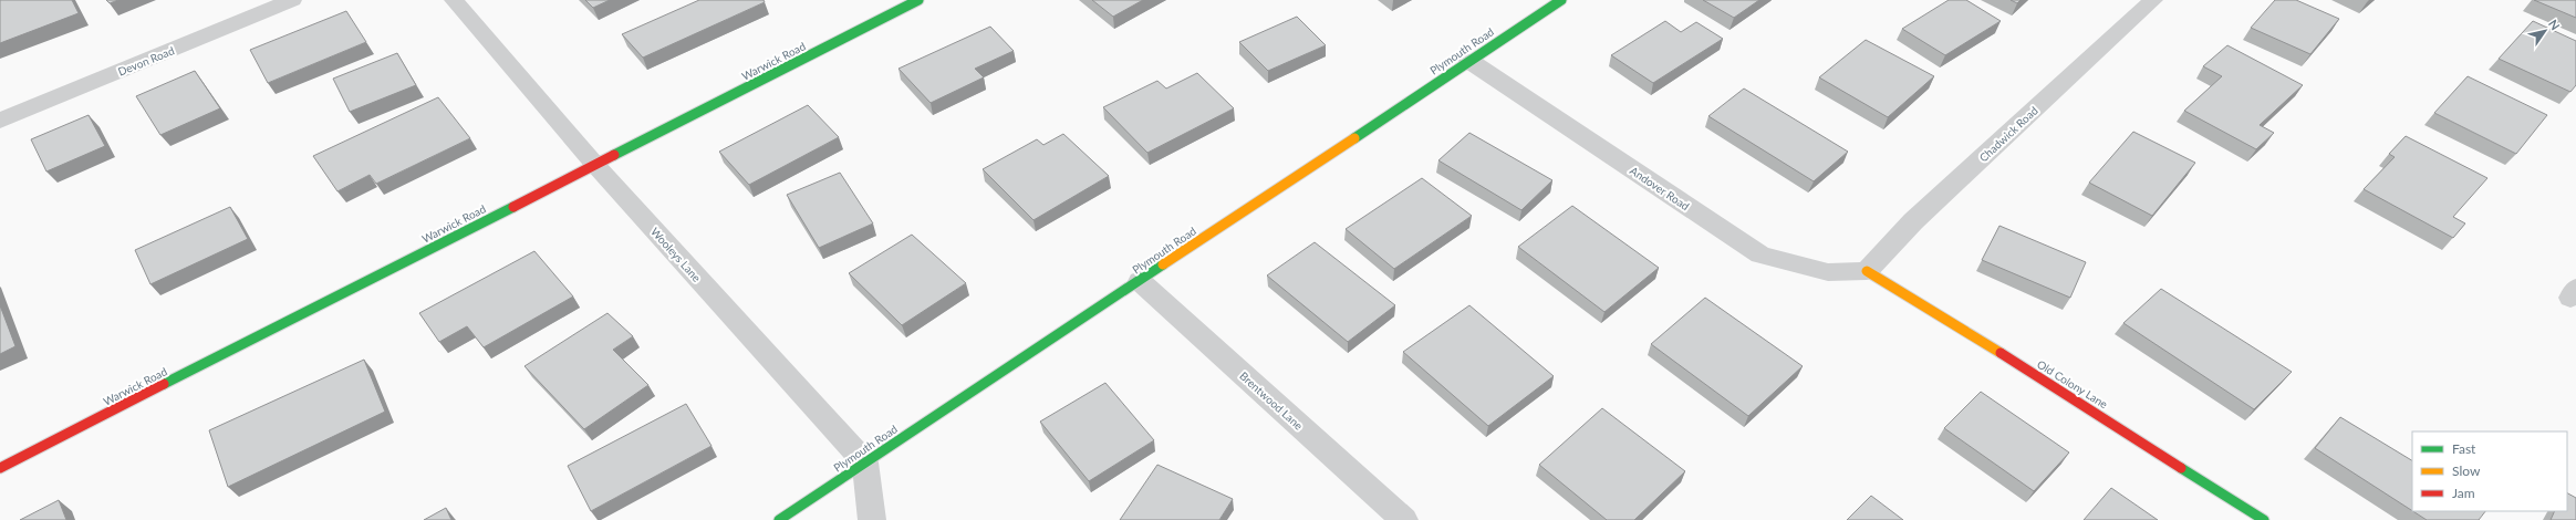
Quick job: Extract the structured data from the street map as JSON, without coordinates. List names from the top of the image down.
{
  "streets": {
    "street": [
      "Plymouth Road",
      "Devon Road",
      "Warwick Road",
      "Chadwick Road",
      "Andover Road",
      "Wooleys Lane",
      "Old Colony Lane",
      "Brentwood Lane"
    ]
  },
  "crossings": [
    ["Plymouth Road", "Andover Road"],
    ["Plymouth Road", "Wooleys Lane"],
    ["Plymouth Road", "Brentwood Lane"],
    ["Warwick Road", "Wooleys Lane"],
    ["Chadwick Road", "Andover Road"],
    ["Chadwick Road", "Old Colony Lane"],
    ["Andover Road", "Old Colony Lane"]
  ],
  "legend": ["Fast", "Slow", "Jam"],
  "north": "top right"
}
